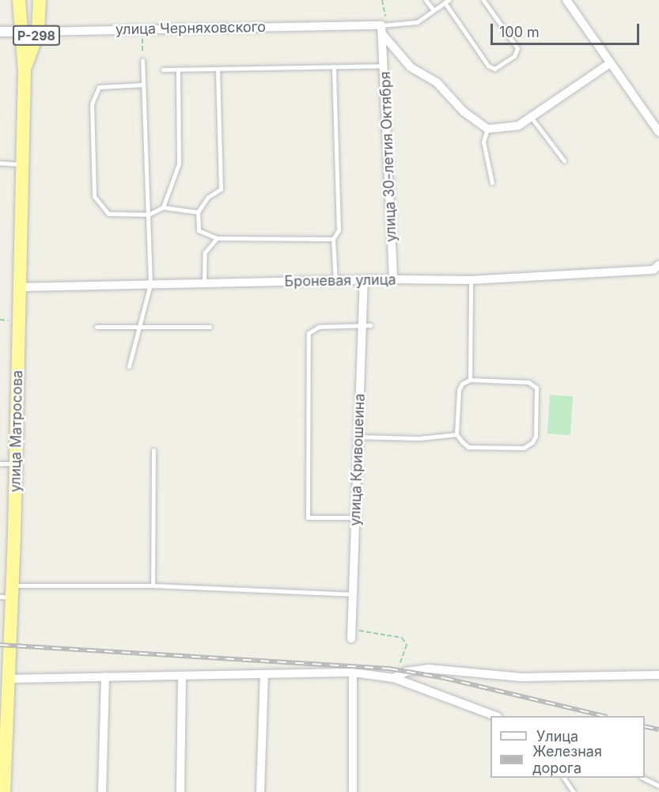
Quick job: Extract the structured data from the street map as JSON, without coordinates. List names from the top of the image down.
{
  "streets": {
    "highway": ["Р-298", "улица Матросова"],
    "street": [
      "улица Черняховского",
      "улица 30-летия Октября",
      "Броневая улица",
      "улица Кривошеина"
    ]
  },
  "crossings": [
    ["улица Черняховского", "улица 30-летия Октября"],
    ["улица Черняховского", "улица Матросова"],
    ["улица 30-летия Октября", "Броневая улица"],
    ["Броневая улица", "улица Матросова"],
    ["Броневая улица", "улица Кривошеина"]
  ],
  "legend": ["Улица", "Железная дорога"],
  "scale_bar": "100 m"
}
